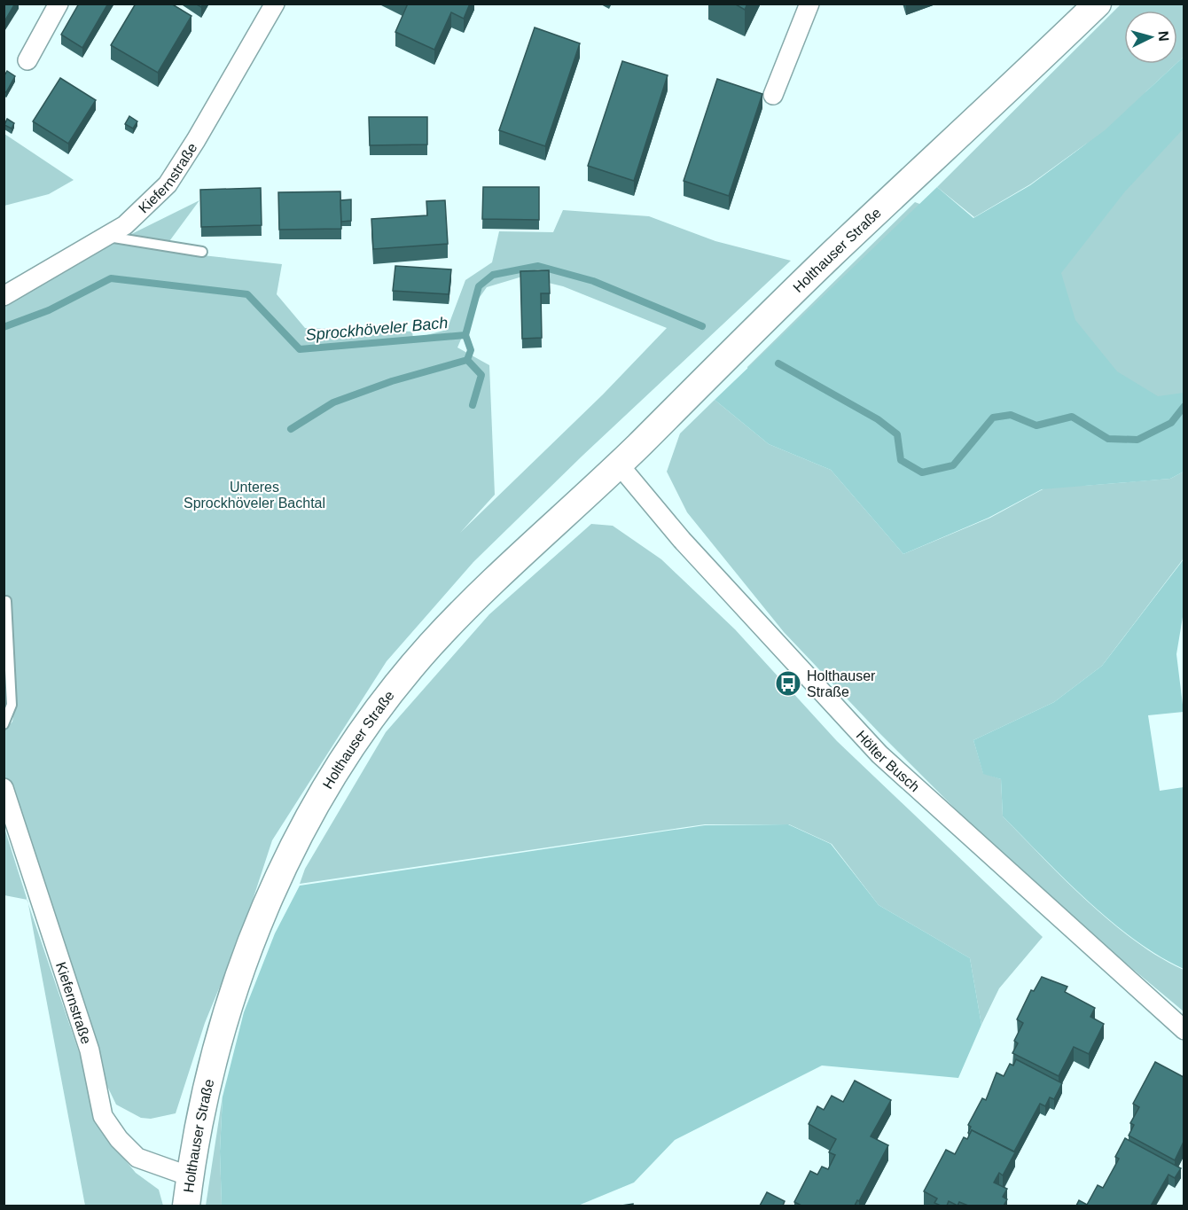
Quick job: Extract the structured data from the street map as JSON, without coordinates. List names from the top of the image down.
{
  "streets": {
    "street": ["Kiefernstraße", "Holthauser Straße", "Hölter Busch"]
  },
  "crossings": [
    ["Kiefernstraße", "Holthauser Straße"],
    ["Holthauser Straße", "Hölter Busch"]
  ],
  "water": ["Sprockhöveler Bach"],
  "parks": ["Unteres Sprockhöveler Bachtal"],
  "places": {
    "bus stop": ["Holthauser Straße"]
  },
  "north": "right"
}
